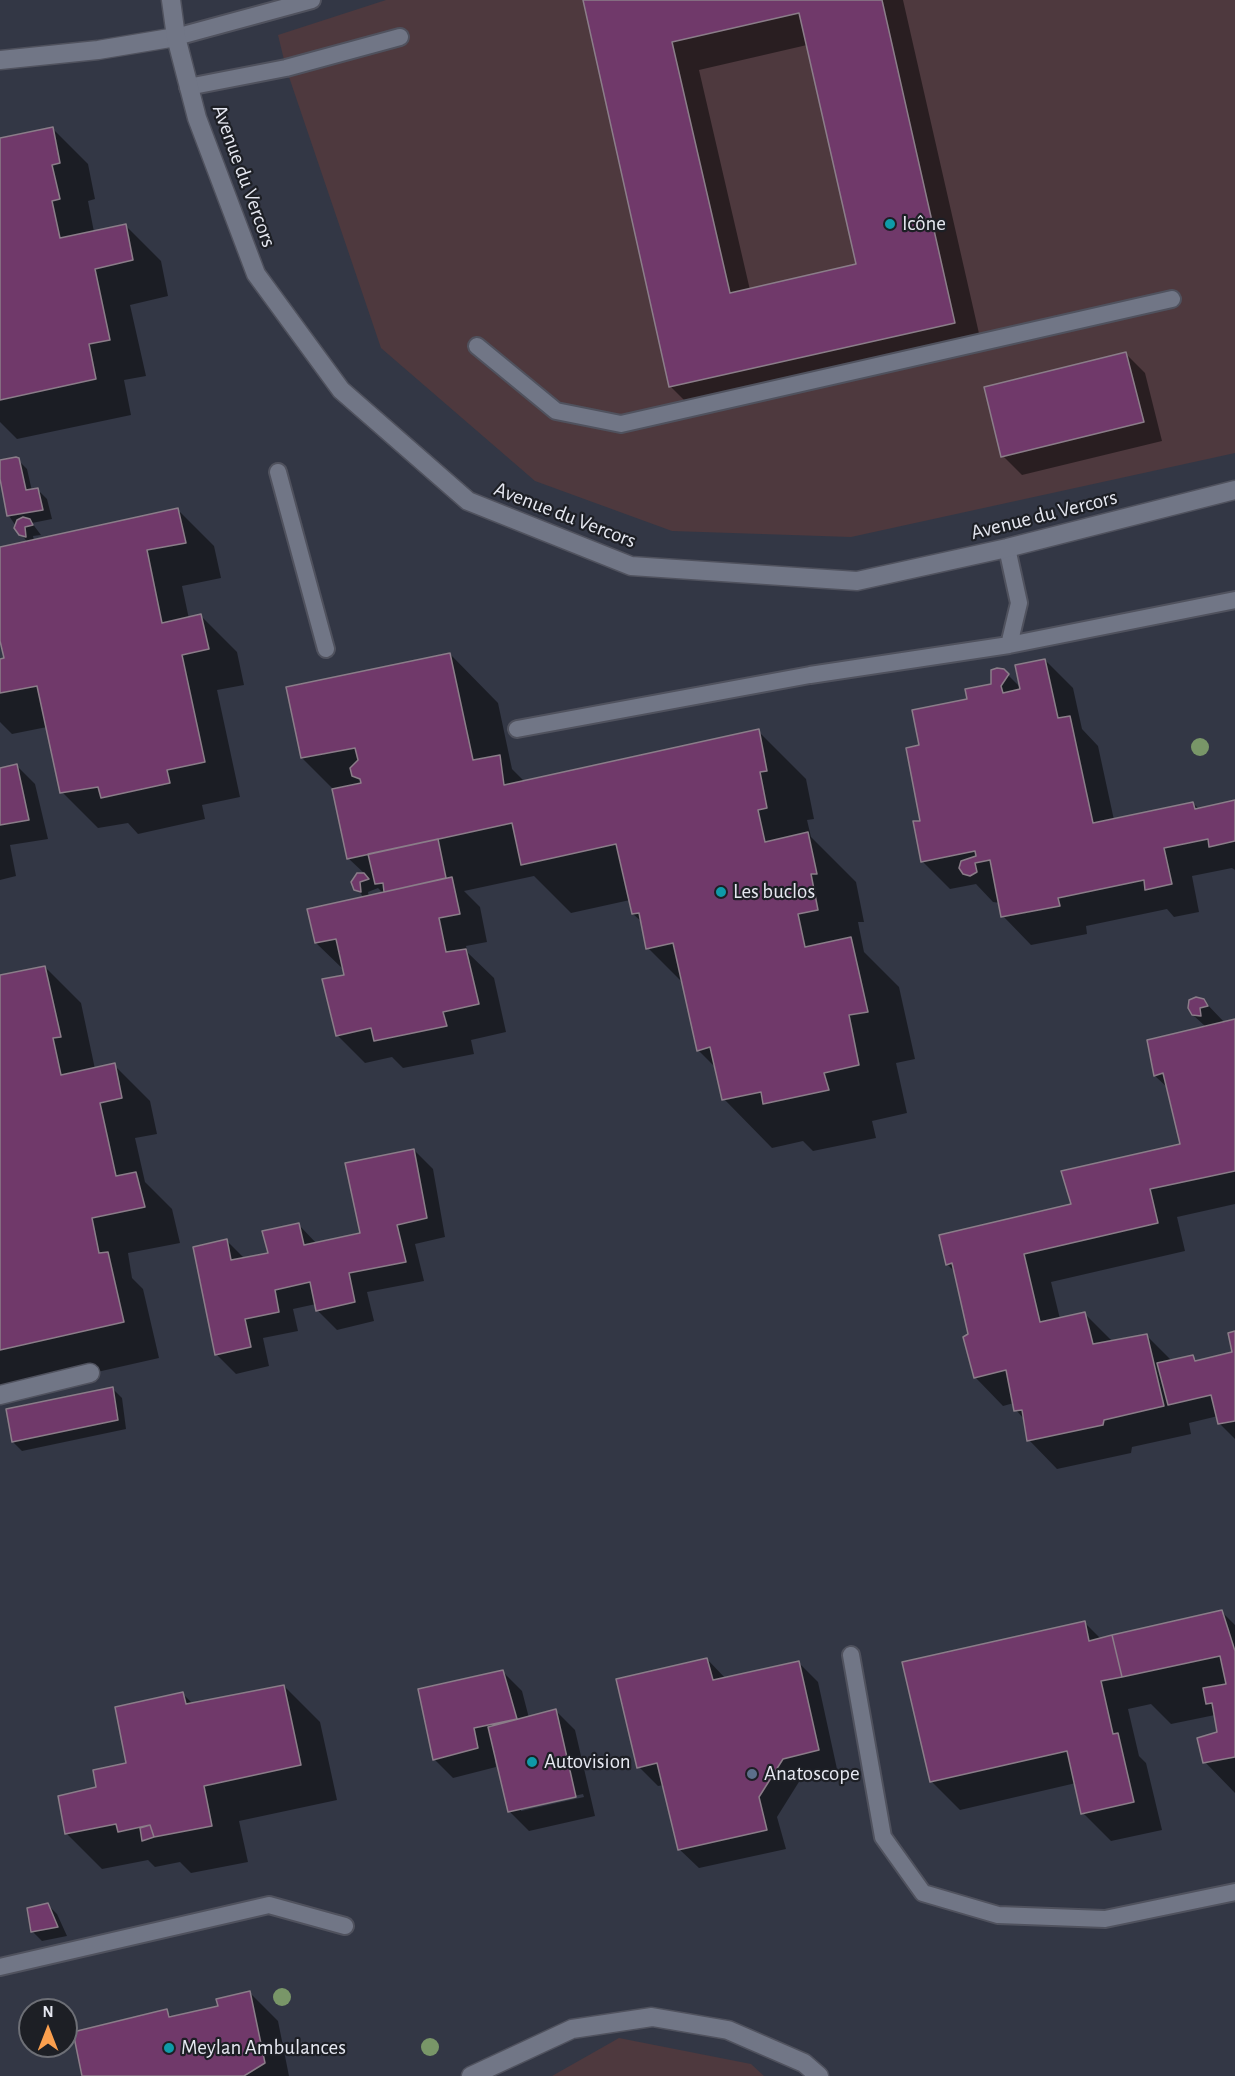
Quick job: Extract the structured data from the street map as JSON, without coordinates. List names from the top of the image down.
{
  "streets": {
    "street": ["Avenue du Vercors"]
  },
  "places": [
    "Icône",
    "Les buclos",
    "Autovision",
    "Anatoscope",
    "Meylan Ambulances"
  ],
  "north": "top"
}
